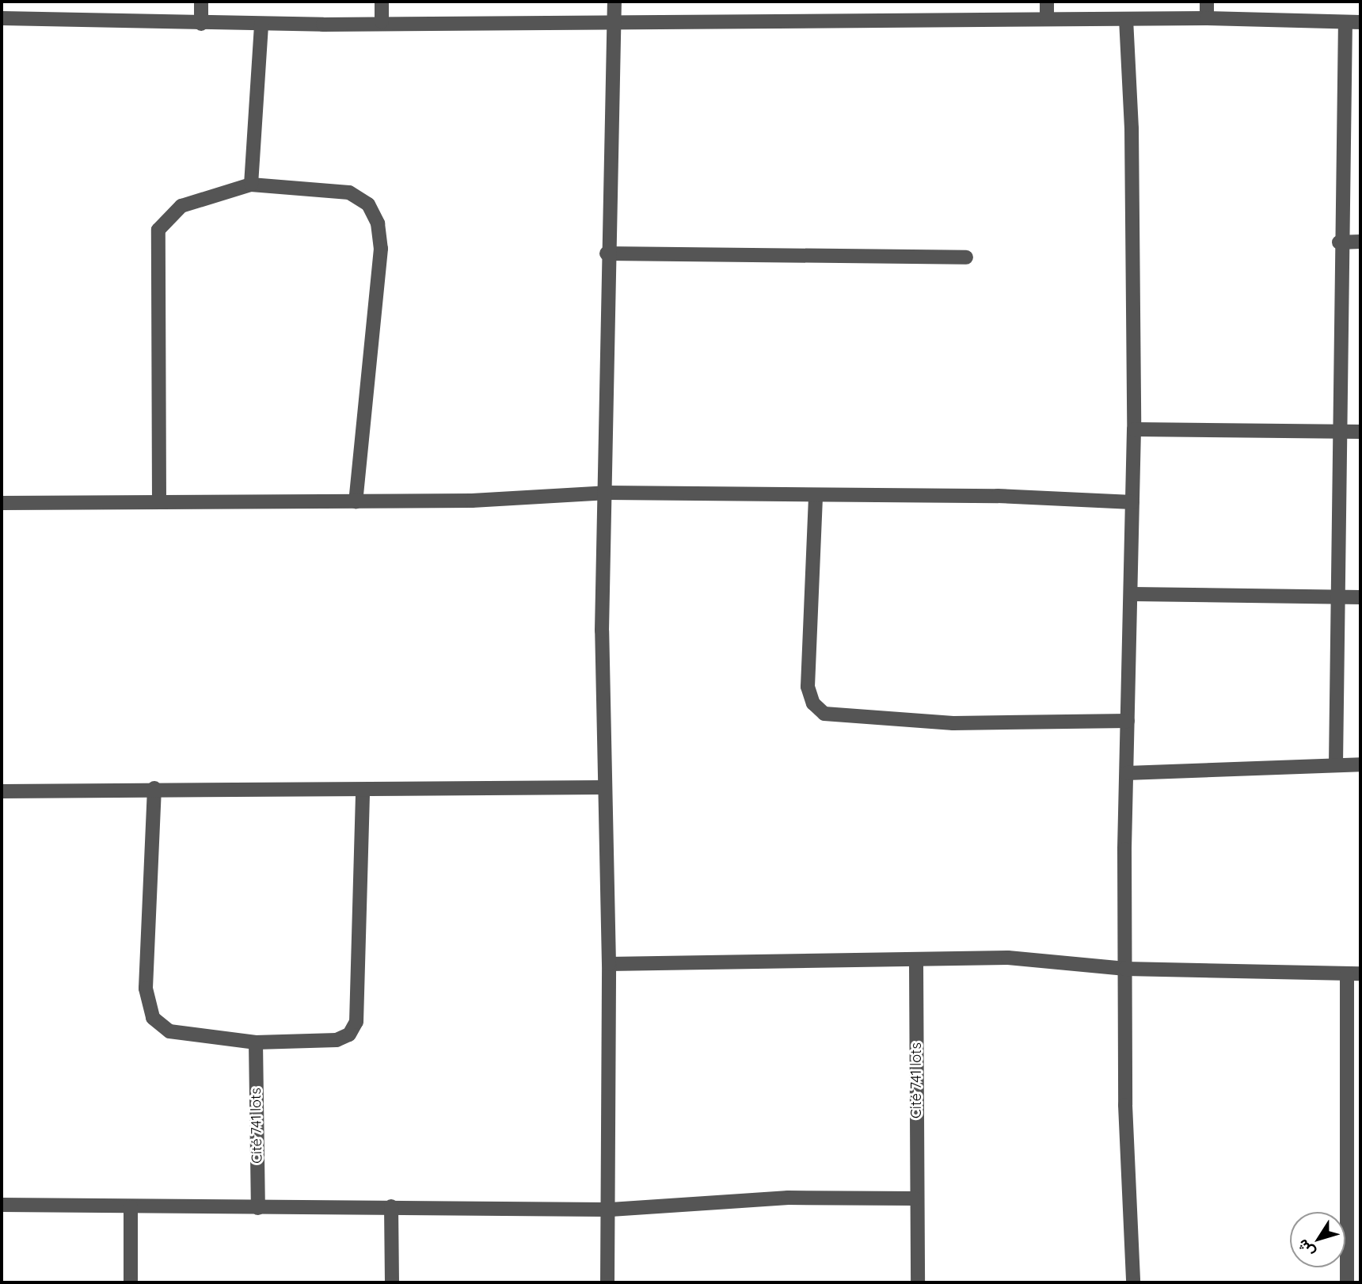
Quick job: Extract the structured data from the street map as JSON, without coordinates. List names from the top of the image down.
{
  "streets": {
    "street": ["Cité 741 lots"]
  },
  "north": "bottom left"
}
